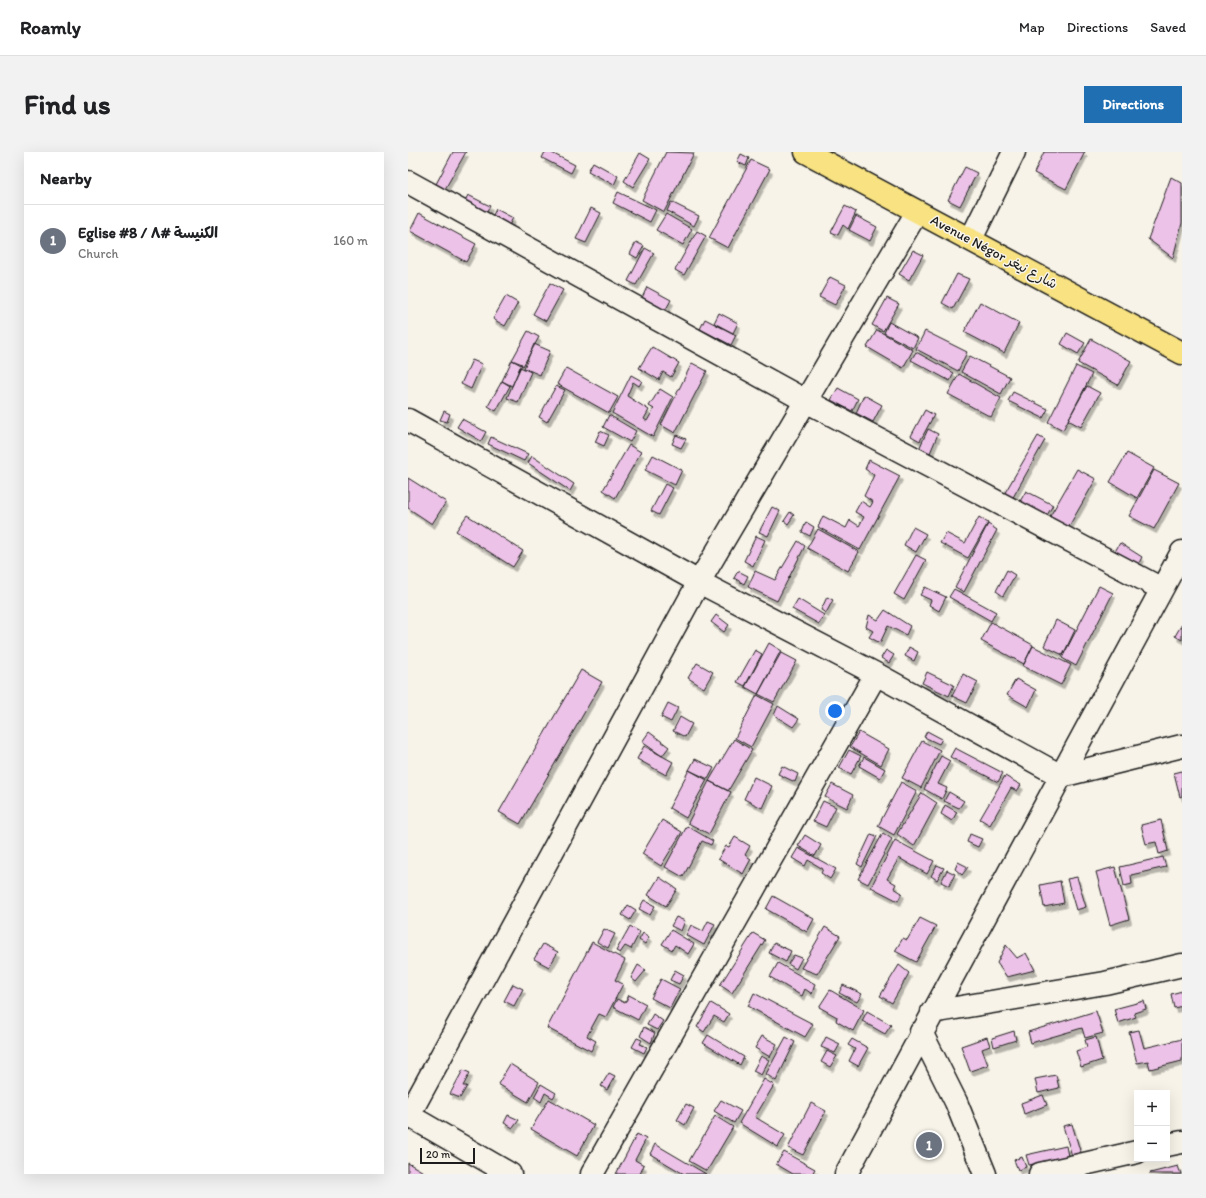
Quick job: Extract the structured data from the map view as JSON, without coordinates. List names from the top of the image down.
{
  "streets": {
    "main road": ["Avenue Négor شارع نيغر"]
  },
  "scale_bar": "20 m",
  "page": {
    "header": "Roamly",
    "nav": ["Map", "Directions", "Saved"],
    "buttons": "Directions",
    "title": "Find us",
    "heading": "Nearby",
    "list": [
      {
        "mark": "1",
        "name": "Eglise #8 / الكنيسة #٨",
        "note": "Church",
        "value": "160 m"
      }
    ],
    "map_buttons": ["+", "−"],
    "pins": "1",
    "scale": "20 m"
  }
}
